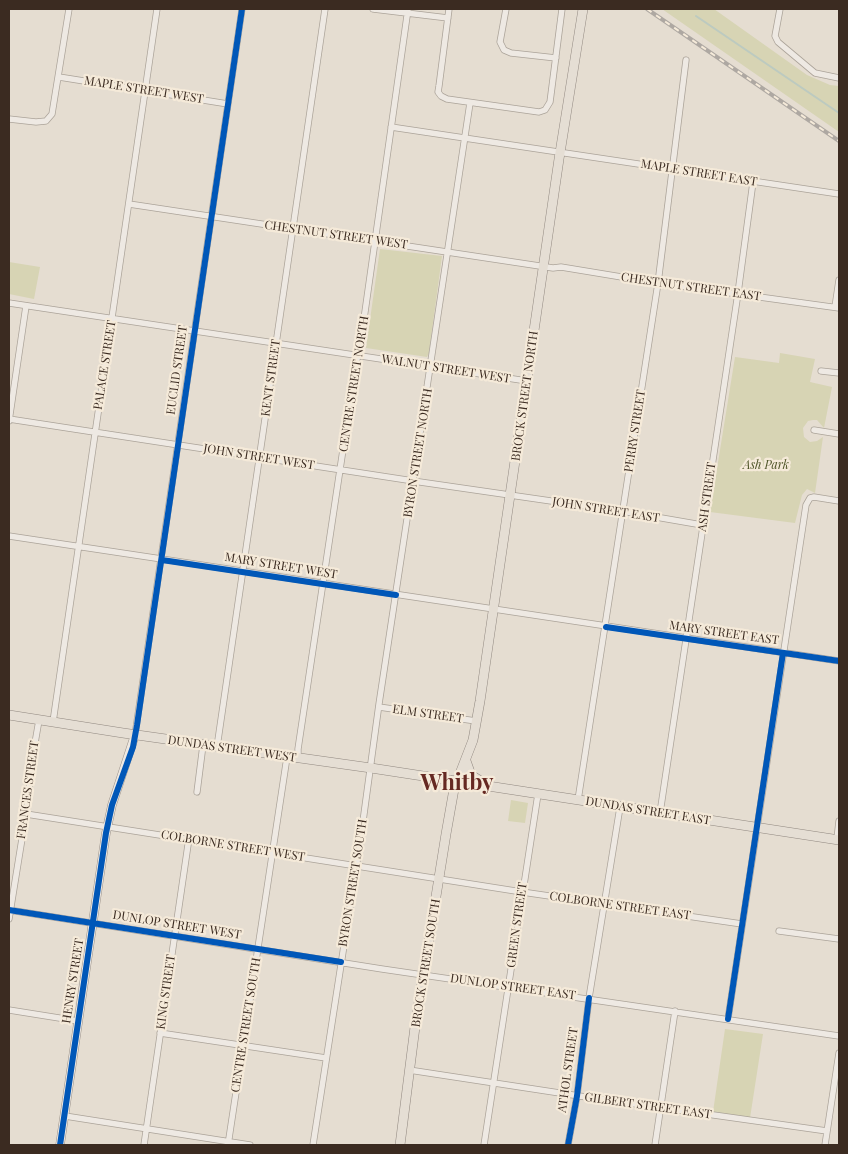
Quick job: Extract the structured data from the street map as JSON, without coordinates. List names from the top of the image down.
{
  "streets": {
    "main road": [
      "BROCK STREET NORTH",
      "DUNDAS STREET WEST",
      "DUNDAS STREET EAST",
      "BROCK STREET SOUTH",
      "HENRY STREET"
    ],
    "street": [
      "MAPLE STREET WEST",
      "MAPLE STREET EAST",
      "CHESTNUT STREET WEST",
      "CHESTNUT STREET EAST",
      "PALACE STREET",
      "WALNUT STREET WEST",
      "EUCLID STREET",
      "KENT STREET",
      "CENTRE STREET NORTH",
      "PERRY STREET",
      "BYRON STREET NORTH",
      "JOHN STREET WEST",
      "ASH STREET",
      "JOHN STREET EAST",
      "MARY STREET WEST",
      "MARY STREET EAST",
      "ELM STREET",
      "FRANCES STREET",
      "COLBORNE STREET WEST",
      "BYRON STREET SOUTH",
      "COLBORNE STREET EAST",
      "DUNLOP STREET WEST",
      "GREEN STREET",
      "DUNLOP STREET EAST",
      "KING STREET",
      "CENTRE STREET SOUTH",
      "ATHOL STREET",
      "GILBERT STREET EAST"
    ]
  },
  "crossings": [
    ["MAPLE STREET WEST", "PALACE STREET"],
    ["MAPLE STREET WEST", "EUCLID STREET"],
    ["MAPLE STREET EAST", "BROCK STREET NORTH"],
    ["MAPLE STREET EAST", "PERRY STREET"],
    ["MAPLE STREET EAST", "ASH STREET"],
    ["CHESTNUT STREET WEST", "CHESTNUT STREET EAST"],
    ["CHESTNUT STREET WEST", "PALACE STREET"],
    ["CHESTNUT STREET WEST", "EUCLID STREET"],
    ["CHESTNUT STREET WEST", "KENT STREET"],
    ["CHESTNUT STREET WEST", "CENTRE STREET NORTH"],
    ["CHESTNUT STREET WEST", "BROCK STREET NORTH"],
    ["CHESTNUT STREET WEST", "BYRON STREET NORTH"],
    ["CHESTNUT STREET EAST", "BROCK STREET NORTH"],
    ["CHESTNUT STREET EAST", "PERRY STREET"],
    ["CHESTNUT STREET EAST", "ASH STREET"],
    ["PALACE STREET", "WALNUT STREET WEST"],
    ["PALACE STREET", "JOHN STREET WEST"],
    ["PALACE STREET", "MARY STREET WEST"],
    ["PALACE STREET", "DUNDAS STREET WEST"],
    ["WALNUT STREET WEST", "EUCLID STREET"],
    ["WALNUT STREET WEST", "KENT STREET"],
    ["WALNUT STREET WEST", "CENTRE STREET NORTH"],
    ["WALNUT STREET WEST", "BROCK STREET NORTH"],
    ["WALNUT STREET WEST", "BYRON STREET NORTH"],
    ["EUCLID STREET", "JOHN STREET WEST"],
    ["EUCLID STREET", "MARY STREET WEST"],
    ["EUCLID STREET", "DUNDAS STREET WEST"],
    ["EUCLID STREET", "HENRY STREET"],
    ["KENT STREET", "JOHN STREET WEST"],
    ["KENT STREET", "MARY STREET WEST"],
    ["KENT STREET", "DUNDAS STREET WEST"],
    ["CENTRE STREET NORTH", "JOHN STREET WEST"],
    ["CENTRE STREET NORTH", "MARY STREET WEST"],
    ["CENTRE STREET NORTH", "DUNDAS STREET WEST"],
    ["BROCK STREET NORTH", "JOHN STREET WEST"],
    ["BROCK STREET NORTH", "JOHN STREET EAST"],
    ["BROCK STREET NORTH", "MARY STREET WEST"],
    ["BROCK STREET NORTH", "MARY STREET EAST"],
    ["BROCK STREET NORTH", "ELM STREET"],
    ["BROCK STREET NORTH", "DUNDAS STREET WEST"],
    ["BROCK STREET NORTH", "DUNDAS STREET EAST"],
    ["BROCK STREET NORTH", "BROCK STREET SOUTH"],
    ["PERRY STREET", "JOHN STREET EAST"],
    ["PERRY STREET", "MARY STREET EAST"],
    ["PERRY STREET", "DUNDAS STREET EAST"],
    ["BYRON STREET NORTH", "JOHN STREET WEST"],
    ["BYRON STREET NORTH", "MARY STREET WEST"],
    ["BYRON STREET NORTH", "ELM STREET"],
    ["BYRON STREET NORTH", "DUNDAS STREET WEST"],
    ["BYRON STREET NORTH", "BYRON STREET SOUTH"],
    ["JOHN STREET WEST", "JOHN STREET EAST"],
    ["ASH STREET", "JOHN STREET EAST"],
    ["ASH STREET", "MARY STREET EAST"],
    ["ASH STREET", "DUNDAS STREET EAST"],
    ["MARY STREET WEST", "MARY STREET EAST"],
    ["DUNDAS STREET WEST", "FRANCES STREET"],
    ["DUNDAS STREET WEST", "DUNDAS STREET EAST"],
    ["DUNDAS STREET WEST", "BYRON STREET SOUTH"],
    ["DUNDAS STREET WEST", "BROCK STREET SOUTH"],
    ["DUNDAS STREET WEST", "HENRY STREET"],
    ["DUNDAS STREET WEST", "CENTRE STREET SOUTH"],
    ["FRANCES STREET", "COLBORNE STREET WEST"],
    ["FRANCES STREET", "DUNLOP STREET WEST"],
    ["DUNDAS STREET EAST", "GREEN STREET"],
    ["DUNDAS STREET EAST", "BROCK STREET SOUTH"],
    ["DUNDAS STREET EAST", "ATHOL STREET"],
    ["COLBORNE STREET WEST", "BYRON STREET SOUTH"],
    ["COLBORNE STREET WEST", "COLBORNE STREET EAST"],
    ["COLBORNE STREET WEST", "BROCK STREET SOUTH"],
    ["COLBORNE STREET WEST", "HENRY STREET"],
    ["COLBORNE STREET WEST", "KING STREET"],
    ["COLBORNE STREET WEST", "CENTRE STREET SOUTH"],
    ["BYRON STREET SOUTH", "DUNLOP STREET WEST"],
    ["COLBORNE STREET EAST", "GREEN STREET"],
    ["COLBORNE STREET EAST", "BROCK STREET SOUTH"],
    ["COLBORNE STREET EAST", "ATHOL STREET"],
    ["DUNLOP STREET WEST", "BROCK STREET SOUTH"],
    ["DUNLOP STREET WEST", "HENRY STREET"],
    ["DUNLOP STREET WEST", "DUNLOP STREET EAST"],
    ["DUNLOP STREET WEST", "KING STREET"],
    ["DUNLOP STREET WEST", "CENTRE STREET SOUTH"],
    ["GREEN STREET", "DUNLOP STREET EAST"],
    ["GREEN STREET", "GILBERT STREET EAST"],
    ["BROCK STREET SOUTH", "DUNLOP STREET EAST"],
    ["BROCK STREET SOUTH", "GILBERT STREET EAST"],
    ["DUNLOP STREET EAST", "ATHOL STREET"],
    ["ATHOL STREET", "GILBERT STREET EAST"]
  ],
  "districts": ["Whitby"],
  "parks": ["Ash Park"]
}
